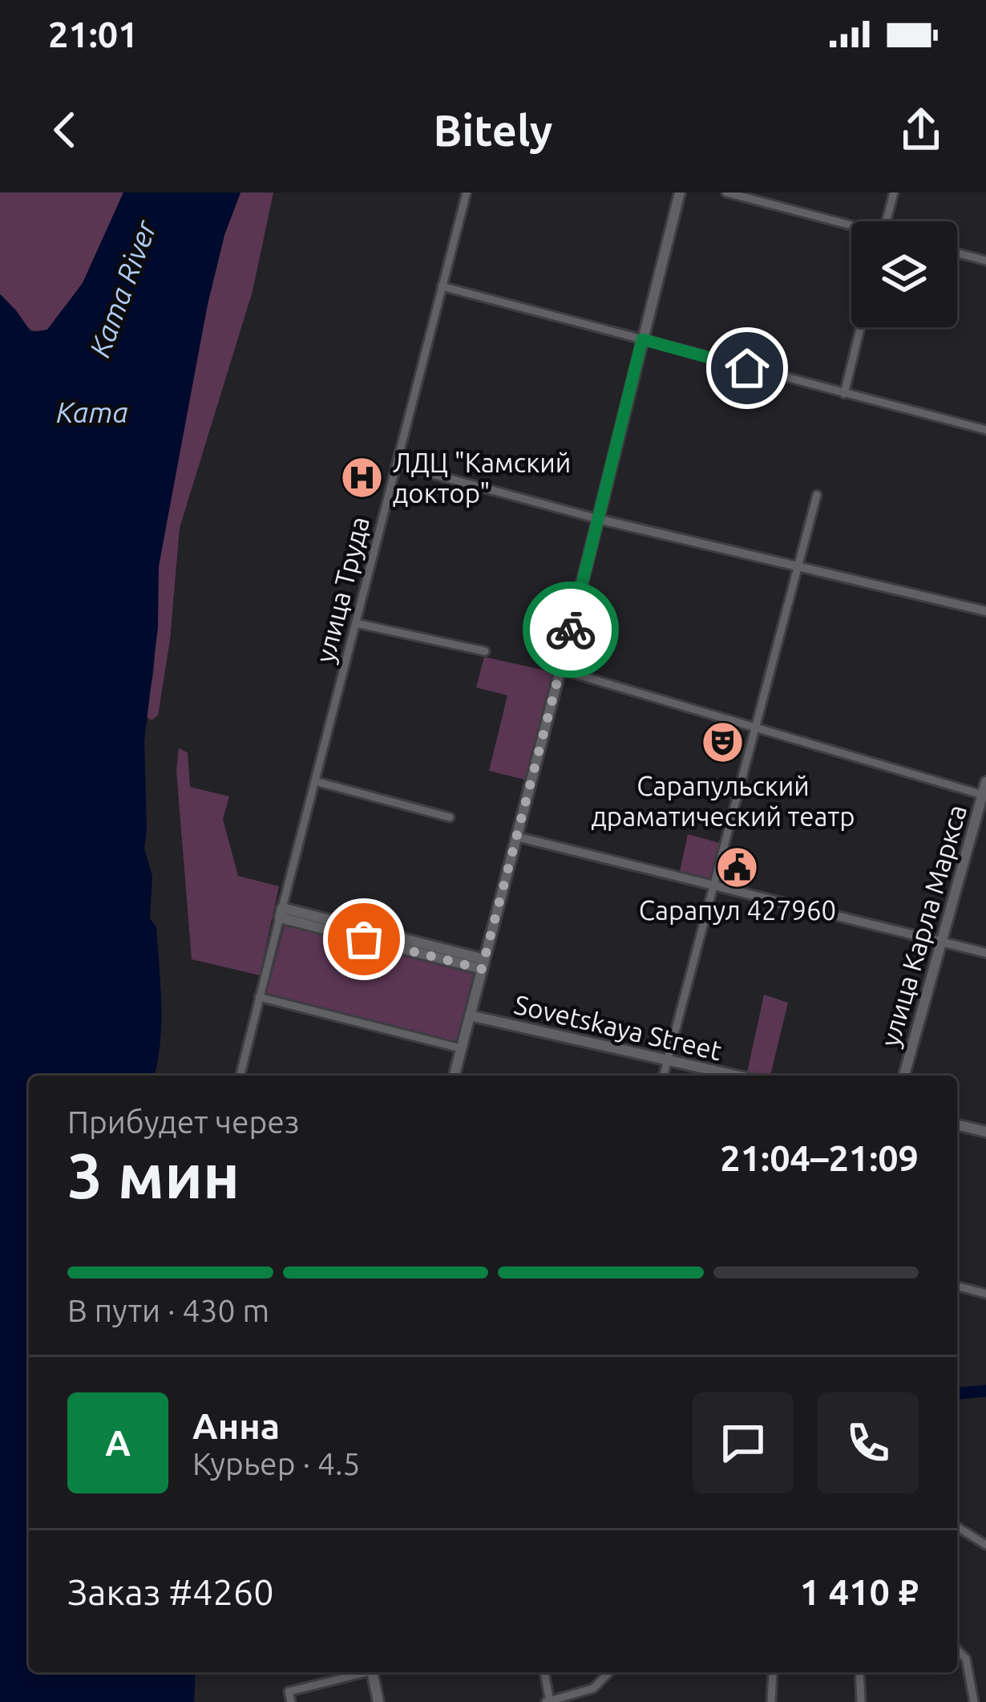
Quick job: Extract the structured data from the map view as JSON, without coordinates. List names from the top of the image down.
{
  "streets": {
    "main road": ["улица Карла Маркса", "Sovetskaya Street"],
    "street": ["улица Труда"]
  },
  "water": ["Kama River", "Kama"],
  "places": {
    "hospital": ["ЛДЦ \"Камский доктор\""],
    "theatre": ["Сарапульский драматический театр"],
    "public building": ["Сарапул 427960"]
  },
  "page": {
    "status": "21:01",
    "header": "Bitely",
    "heading": ["3 мин", "Прибудет через", "21:04–21:09"],
    "panel": [
      "Анна",
      "Курьер · 4.5",
      "Заказ #4260",
      "1 410 ₽"
    ],
    "bar": "В пути · 430 m",
    "round": "А"
  }
}
